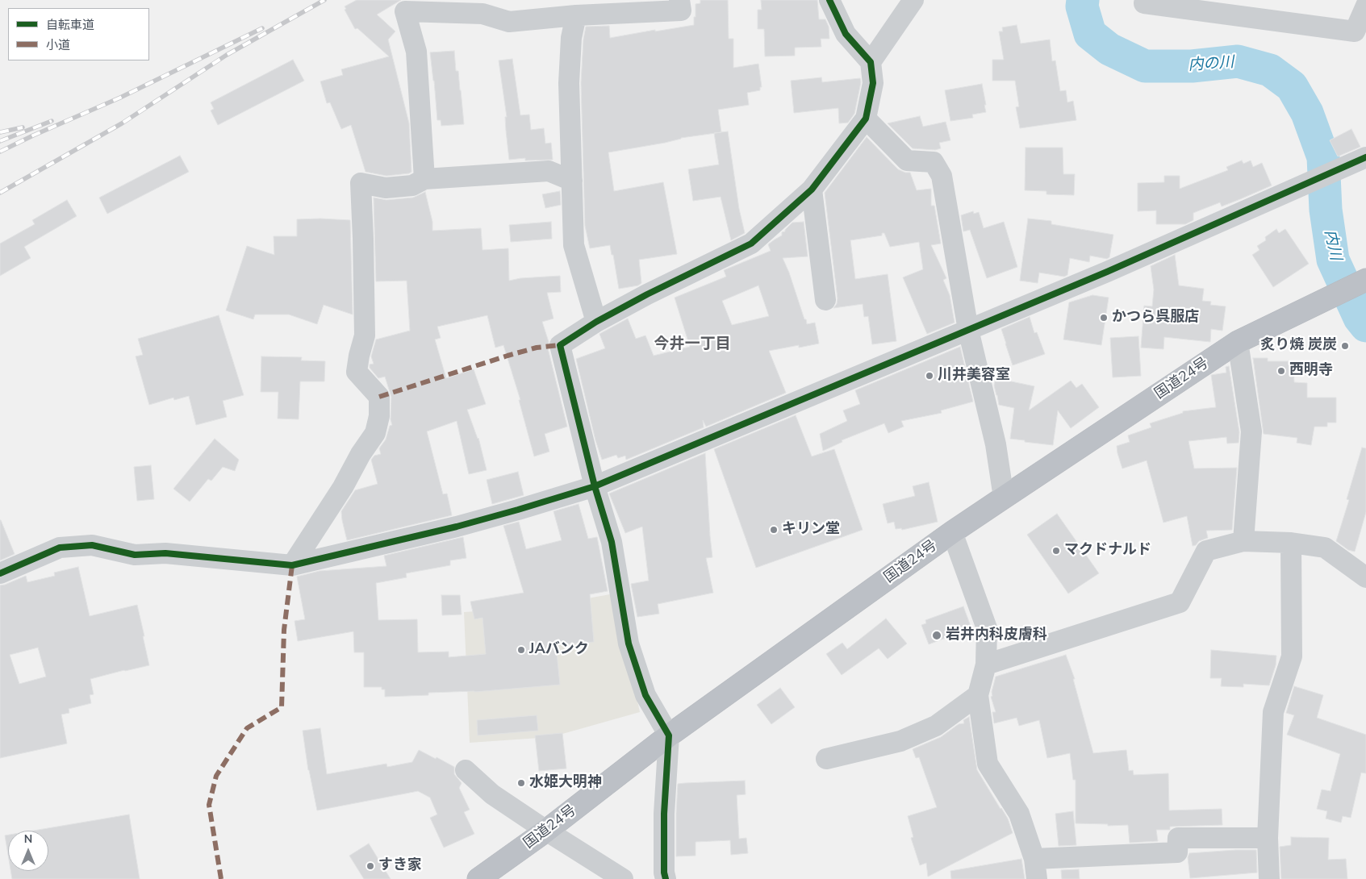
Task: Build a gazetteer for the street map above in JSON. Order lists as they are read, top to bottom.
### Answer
{
  "streets": {
    "highway": ["国道24号"]
  },
  "districts": ["今井一丁目"],
  "water": ["内の川", "内川"],
  "places": [
    "かつら呉服店",
    "炙り焼 炭炭",
    "西明寺",
    "川井美容室",
    "キリン堂",
    "マクドナルド",
    "岩井内科皮膚科",
    "JAバンク",
    "水姫大明神",
    "すき家"
  ],
  "legend": ["自転車道", "小道"],
  "north": "top"
}
